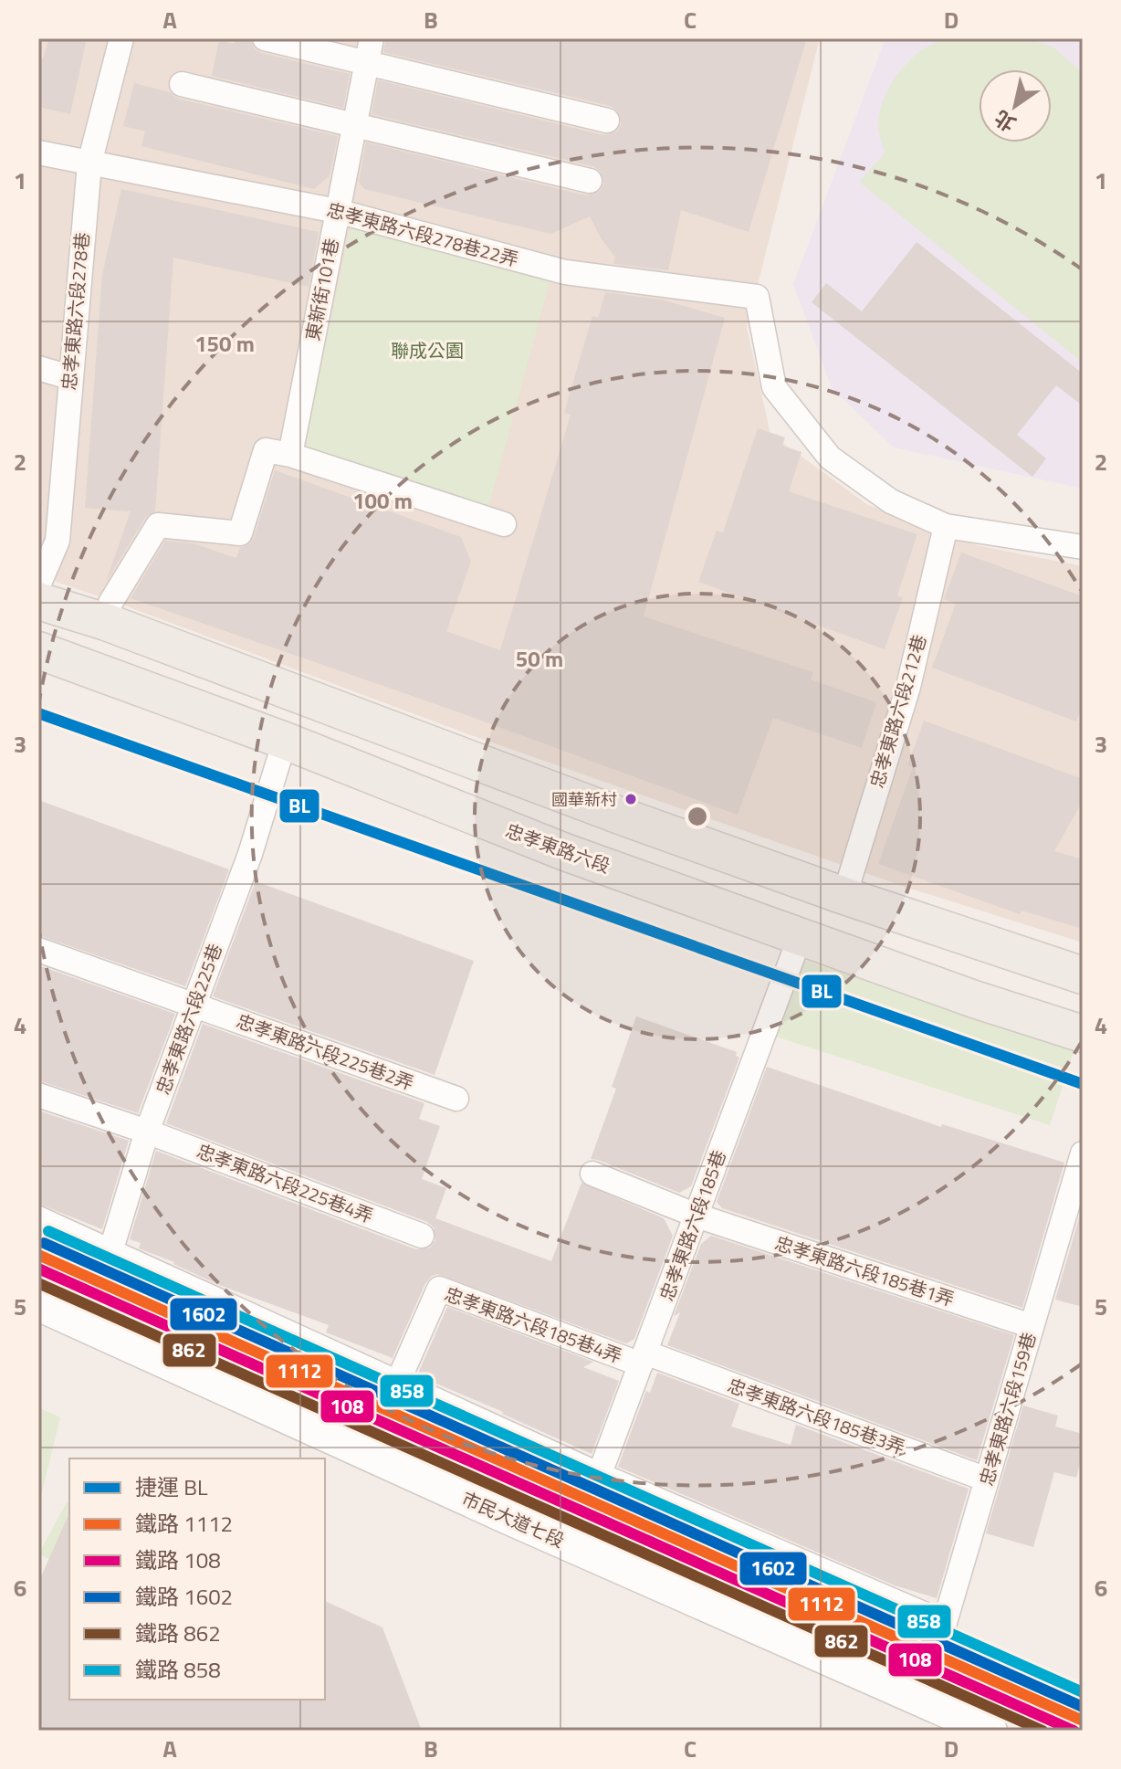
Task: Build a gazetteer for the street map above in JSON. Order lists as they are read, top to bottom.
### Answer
{
  "streets": {
    "main road": ["忠孝東路六段"],
    "street": [
      "忠孝東路六段278巷22弄",
      "東新街101巷",
      "忠孝東路六段278巷",
      "忠孝東路六段212巷",
      "忠孝東路六段225巷",
      "忠孝東路六段225巷2弄",
      "忠孝東路六段225巷4弄",
      "忠孝東路六段185巷",
      "忠孝東路六段185巷1弄",
      "忠孝東路六段185巷4弄",
      "忠孝東路六段159巷",
      "忠孝東路六段185巷3弄",
      "市民大道七段"
    ]
  },
  "crossings": [
    ["忠孝東路六段278巷22弄", "東新街101巷"],
    ["忠孝東路六段278巷22弄", "忠孝東路六段278巷"],
    ["忠孝東路六段278巷22弄", "忠孝東路六段212巷"],
    ["忠孝東路六段", "忠孝東路六段225巷"],
    ["忠孝東路六段", "忠孝東路六段185巷"],
    ["忠孝東路六段225巷", "忠孝東路六段225巷2弄"],
    ["忠孝東路六段225巷", "忠孝東路六段225巷4弄"],
    ["忠孝東路六段225巷", "市民大道七段"],
    ["忠孝東路六段185巷", "忠孝東路六段185巷1弄"],
    ["忠孝東路六段185巷", "忠孝東路六段185巷4弄"],
    ["忠孝東路六段185巷", "忠孝東路六段185巷3弄"],
    ["忠孝東路六段185巷", "市民大道七段"],
    ["忠孝東路六段185巷1弄", "忠孝東路六段159巷"],
    ["忠孝東路六段185巷4弄", "忠孝東路六段185巷3弄"],
    ["忠孝東路六段159巷", "忠孝東路六段185巷3弄"],
    ["忠孝東路六段159巷", "市民大道七段"]
  ],
  "parks": ["聯成公園"],
  "places": ["國華新村"],
  "lines": [
    "metro line BL",
    "rail line 858",
    "rail line 1602",
    "rail line 1112",
    "rail line 108",
    "rail line 862"
  ],
  "legend": [
    "捷運 BL",
    "鐵路 1112",
    "鐵路 108",
    "鐵路 1602",
    "鐵路 862",
    "鐵路 858"
  ],
  "north": "bottom left",
  "grid": {
    "columns": [
      "A",
      "B",
      "C",
      "D"
    ],
    "rows": [
      "1",
      "2",
      "3",
      "4",
      "5",
      "6"
    ]
  },
  "rings": ["150 m", "100 m", "50 m"]
}
